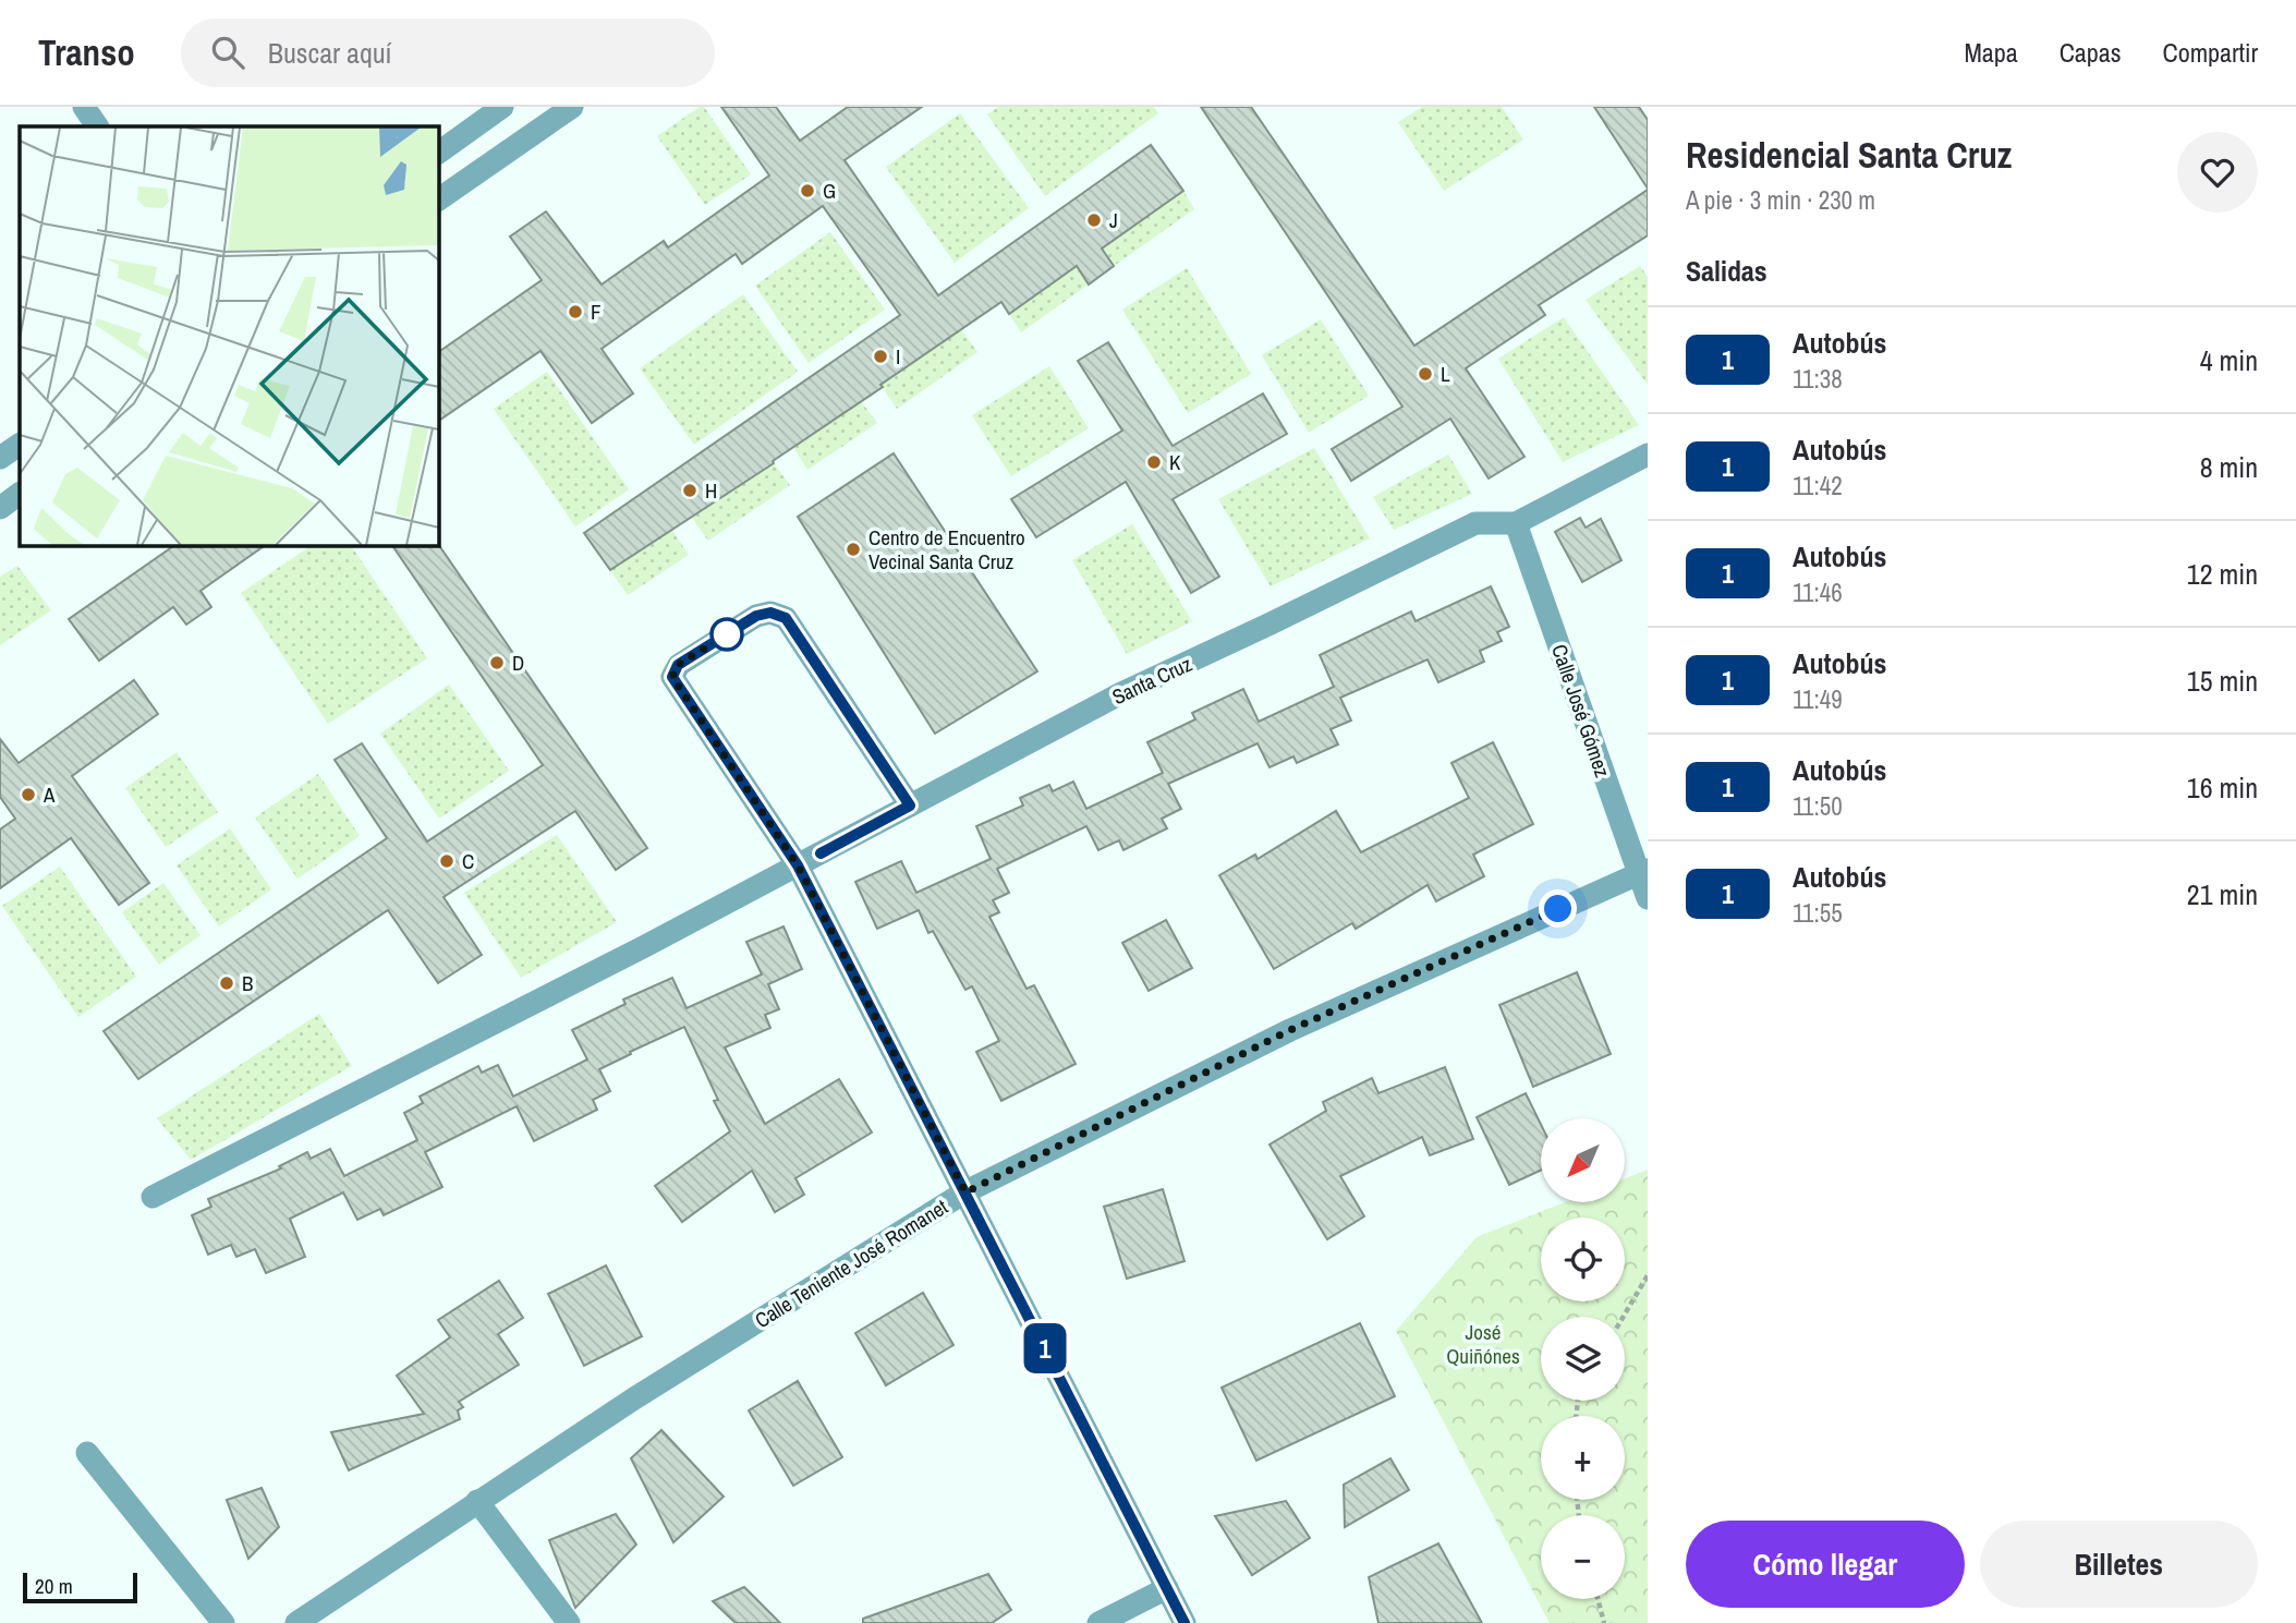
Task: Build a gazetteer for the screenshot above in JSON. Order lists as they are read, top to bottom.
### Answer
{
  "streets": {
    "street": ["Santa Cruz", "Calle José Gómez", "Calle Teniente José Romanet"]
  },
  "crossings": [
    ["Santa Cruz", "Calle José Gómez"],
    ["Calle José Gómez", "Calle Teniente José Romanet"]
  ],
  "parks": ["José Quiñónes"],
  "places": [
    "G",
    "J",
    "F",
    "I",
    "L",
    "K",
    "H",
    "Centro de Encuentro Vecinal Santa Cruz",
    "D",
    "A",
    "C",
    "B"
  ],
  "lines": ["bus line 1"],
  "scale_bar": "20 m",
  "north": "bottom left",
  "page": {
    "header": "Transo",
    "search": "Buscar aquí",
    "nav": ["Mapa", "Capas", "Compartir"],
    "on_map": "1",
    "heading": [
      ["Residencial Santa Cruz", "A pie · 3 min · 230 m"],
      "Salidas"
    ],
    "list": [
      {
        "mark": "1",
        "name": "Autobús",
        "note": "11:38",
        "value": "4 min"
      },
      {
        "mark": "1",
        "name": "Autobús",
        "note": "11:42",
        "value": "8 min"
      },
      {
        "mark": "1",
        "name": "Autobús",
        "note": "11:46",
        "value": "12 min"
      },
      {
        "mark": "1",
        "name": "Autobús",
        "note": "11:49",
        "value": "15 min"
      },
      {
        "mark": "1",
        "name": "Autobús",
        "note": "11:50",
        "value": "16 min"
      },
      {
        "mark": "1",
        "name": "Autobús",
        "note": "11:55",
        "value": "21 min"
      }
    ],
    "map_buttons": ["+", "−"],
    "buttons": ["Cómo llegar", "Billetes"],
    "scale": "20 m"
  }
}
